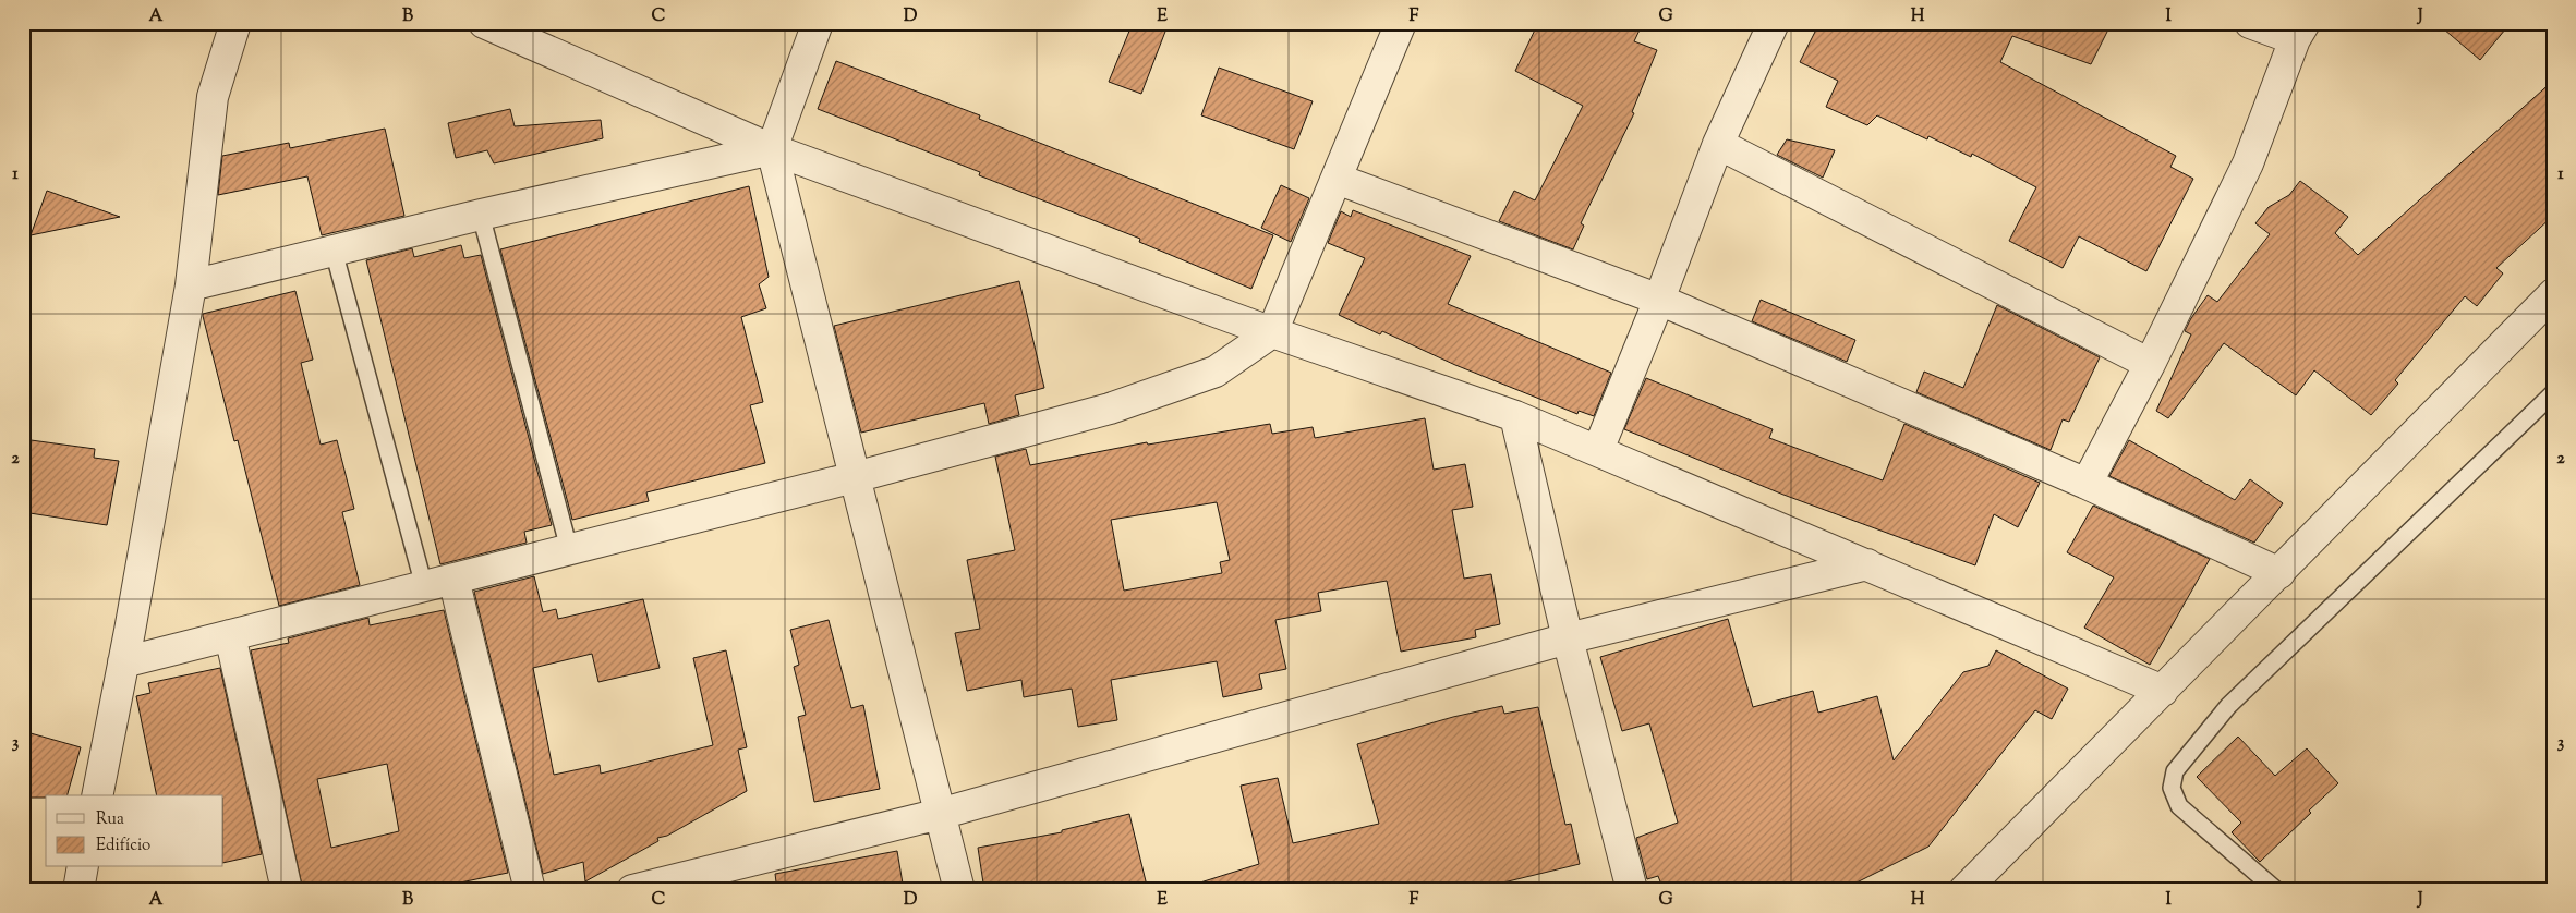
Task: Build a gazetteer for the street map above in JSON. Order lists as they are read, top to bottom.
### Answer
{
  "legend": ["Rua", "Edifício"],
  "grid": {
    "columns": [
      "A",
      "B",
      "C",
      "D",
      "E",
      "F",
      "G",
      "H",
      "I",
      "J"
    ],
    "rows": ["1", "2", "3"]
  }
}
